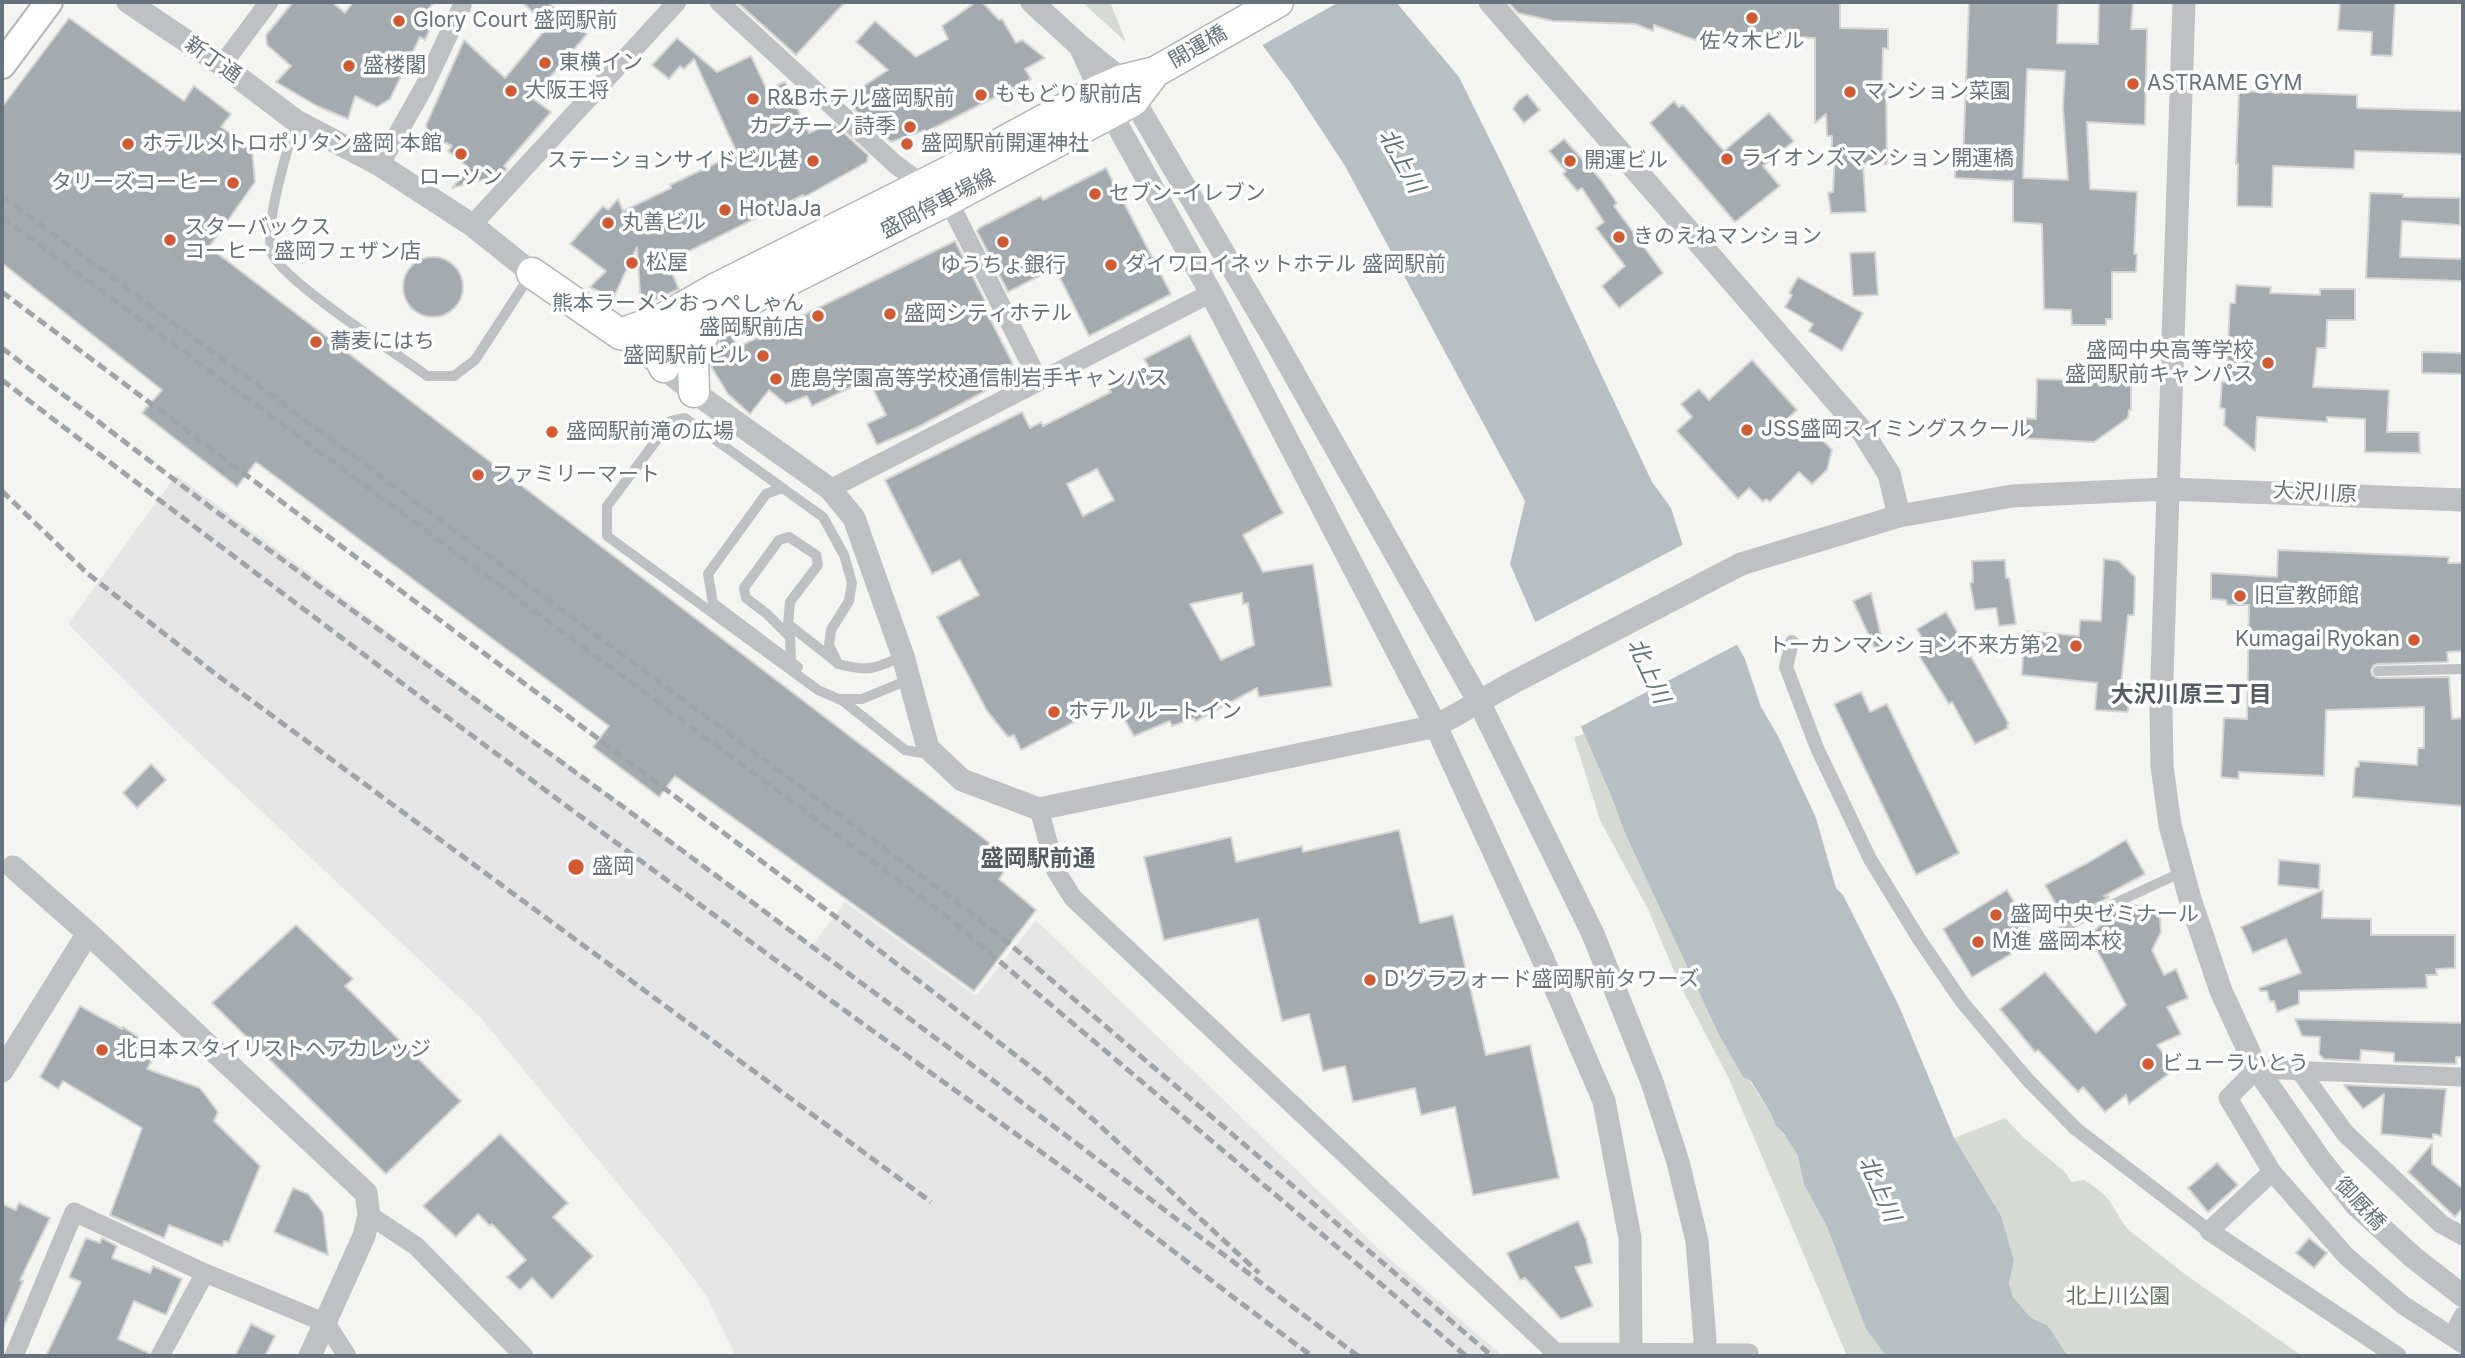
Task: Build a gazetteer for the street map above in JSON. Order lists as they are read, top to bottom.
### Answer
{
  "streets": {
    "main road": ["開運橋", "盛岡停車場線"],
    "street": ["新丁通", "大沢川原", "御厩橋"]
  },
  "crossings": [
    ["開運橋", "盛岡停車場線"],
    ["大沢川原", "御厩橋"]
  ],
  "districts": ["大沢川原三丁目", "盛岡駅前通"],
  "water": ["北上川"],
  "parks": ["北上川公園"],
  "places": [
    "佐々木ビル",
    "Glory Court 盛岡駅前",
    "東横イン",
    "盛楼閣",
    "ASTRAME GYM",
    "大阪王将",
    "マンション菜園",
    "ももどり駅前店",
    "R&Bホテル盛岡駅前",
    "カプチーノ詩季",
    "ホテルメトロポリタン盛岡 本館",
    "盛岡駅前開運神社",
    "ローソン",
    "ライオンズマンション開運橋",
    "ステーションサイドビル甚",
    "開運ビル",
    "タリーズコーヒー",
    "セブン-イレブン",
    "HotJaJa",
    "丸善ビル",
    "きのえねマンション",
    "スターバックス コーヒー 盛岡フェザン店",
    "ゆうちょ銀行",
    "松屋",
    "ダイワロイネットホテル 盛岡駅前",
    "盛岡シティホテル",
    "熊本ラーメンおっぺしゃん 盛岡駅前店",
    "蕎麦にはち",
    "盛岡駅前ビル",
    "盛岡中央高等学校 盛岡駅前キャンパス",
    "鹿島学園高等学校通信制岩手キャンパス",
    "JSS盛岡スイミングスクール",
    "盛岡駅前滝の広場",
    "ファミリーマート",
    "旧宣教師館",
    "Kumagai Ryokan",
    "トーカンマンション不来方第２",
    "ホテル ルートイン",
    "盛岡",
    "盛岡中央ゼミナール",
    "M進 盛岡本校",
    "D'グラフォード盛岡駅前タワーズ",
    "北日本スタイリストヘアカレッジ",
    "ビューラいとう"
  ]
}
